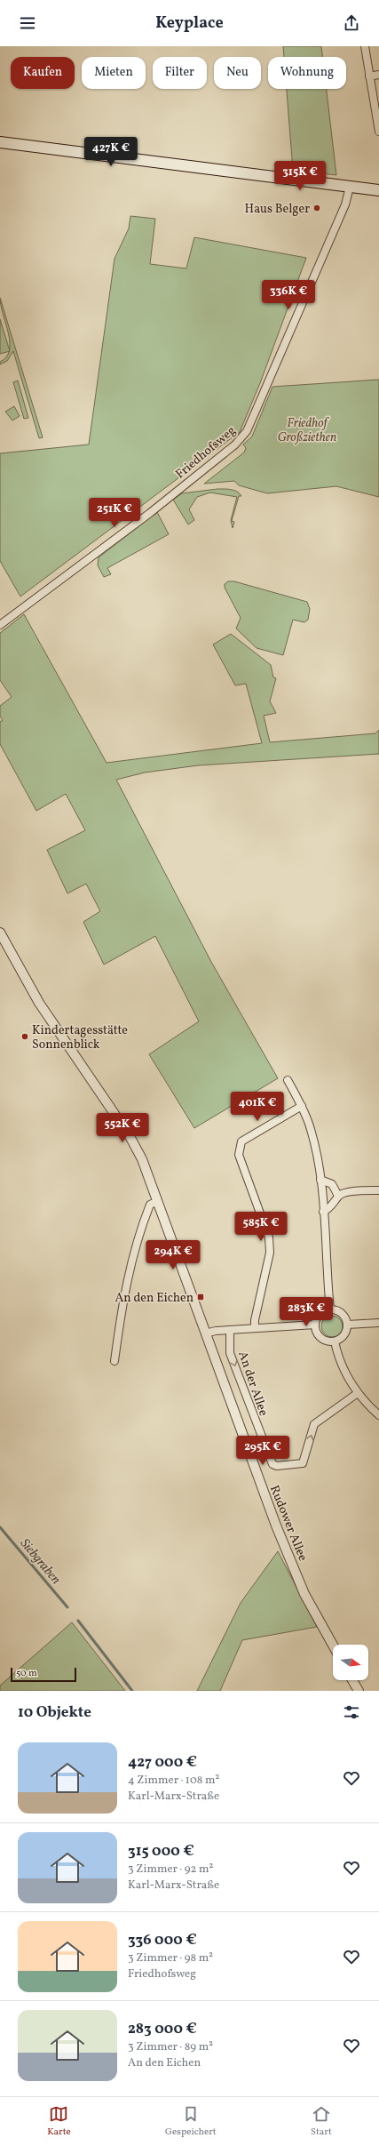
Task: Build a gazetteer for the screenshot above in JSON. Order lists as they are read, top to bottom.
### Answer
{
  "streets": {
    "street": ["Friedhofsweg", "An der Allee", "Rudower Allee"]
  },
  "water": ["Siebgraben"],
  "parks": ["Friedhof Großziethen"],
  "places": {
    "other": ["Haus Belger", "Kindertagesstätte Sonnenblick"],
    "transit": ["An den Eichen"]
  },
  "scale_bar": "50 m",
  "north": "right",
  "page": {
    "header": "Keyplace",
    "chip": [
      "Kaufen",
      "Mieten",
      "Filter",
      "Neu",
      "Wohnung"
    ],
    "price": [
      "427K €",
      "315K €",
      "336K €",
      "251K €",
      "401K €",
      "552K €",
      "585K €",
      "294K €",
      "283K €",
      "295K €"
    ],
    "scale": "50 m",
    "heading": "10 Objekte",
    "list": [
      {
        "name": "427 000 €",
        "note": "4 Zimmer · 108 m² · Karl-Marx-Straße"
      },
      {
        "name": "315 000 €",
        "note": "3 Zimmer · 92 m² · Karl-Marx-Straße"
      },
      {
        "name": "336 000 €",
        "note": "3 Zimmer · 98 m² · Friedhofsweg"
      },
      {
        "name": "283 000 €",
        "note": "3 Zimmer · 89 m² · An den Eichen"
      }
    ],
    "tabs": ["Karte", "Gespeichert", "Start"]
  }
}
